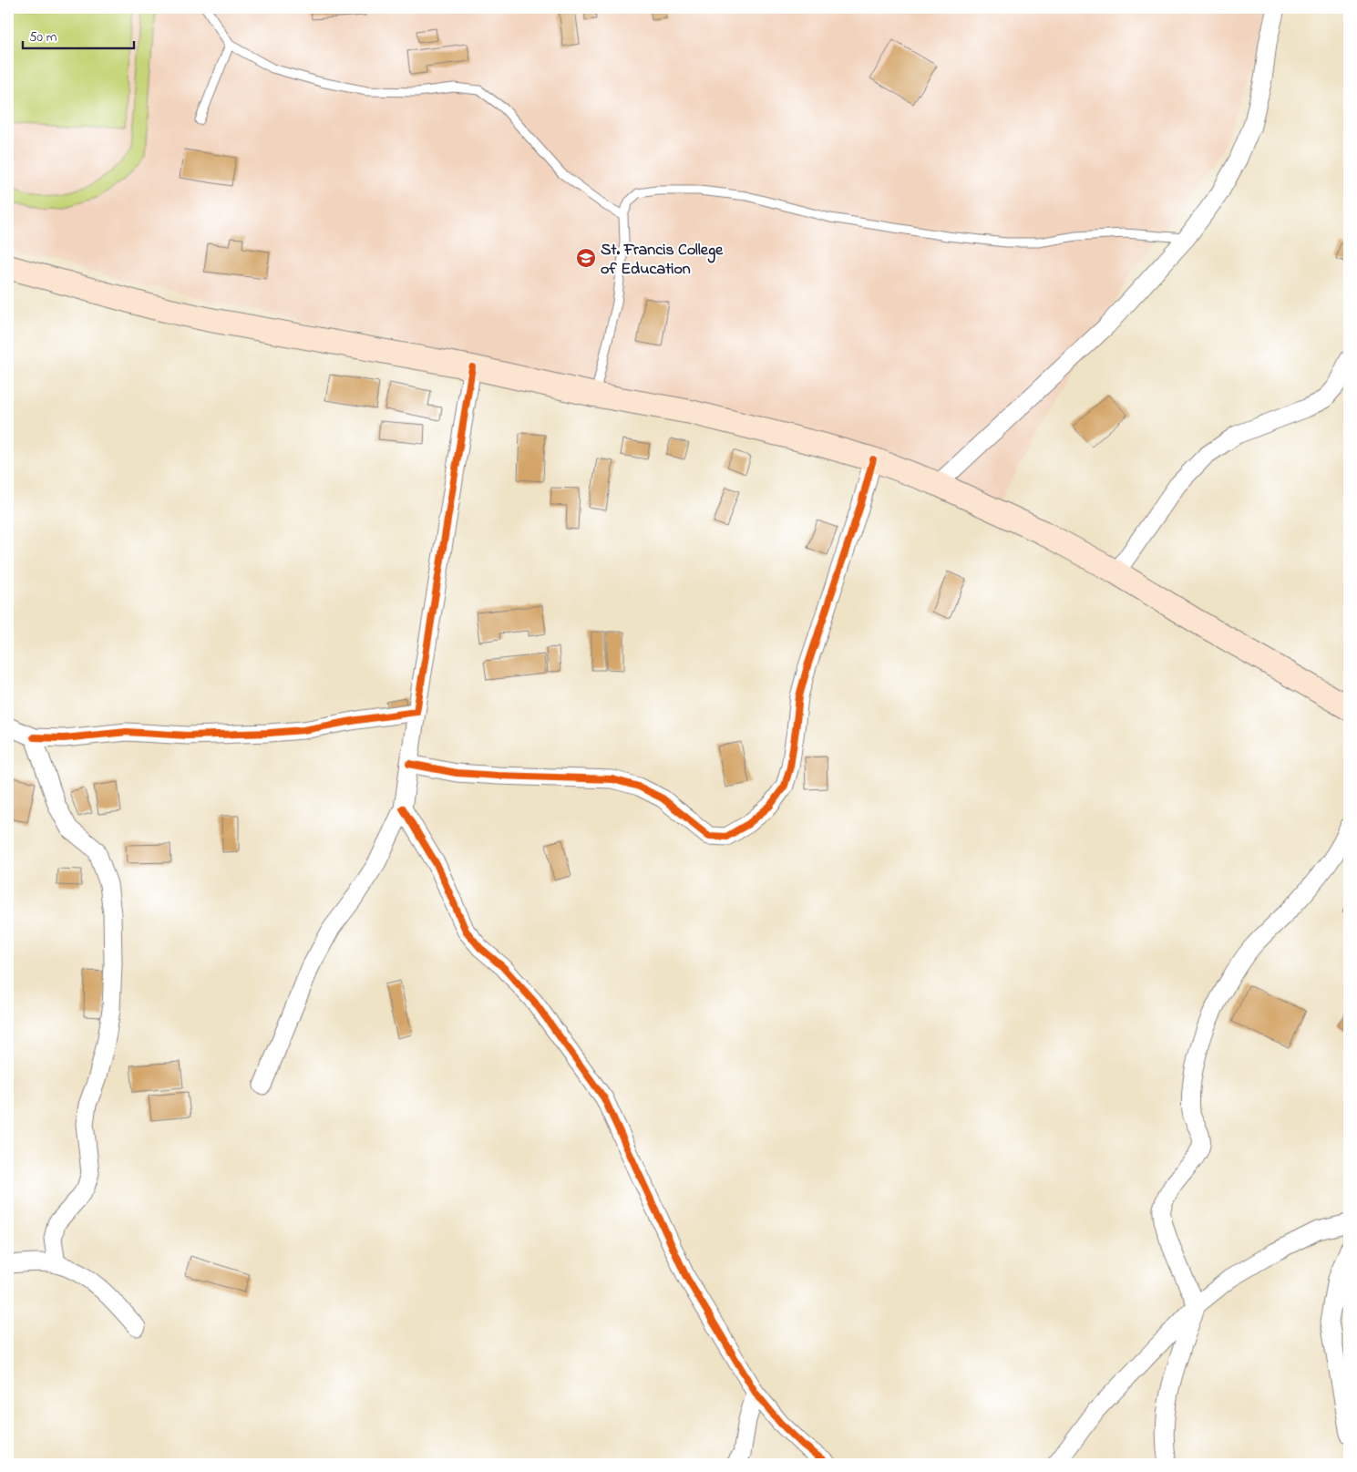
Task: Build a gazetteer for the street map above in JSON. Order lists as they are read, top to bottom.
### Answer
{
  "places": {
    "school or university": ["St. Francis College of Education"]
  },
  "scale_bar": "50 m"
}
